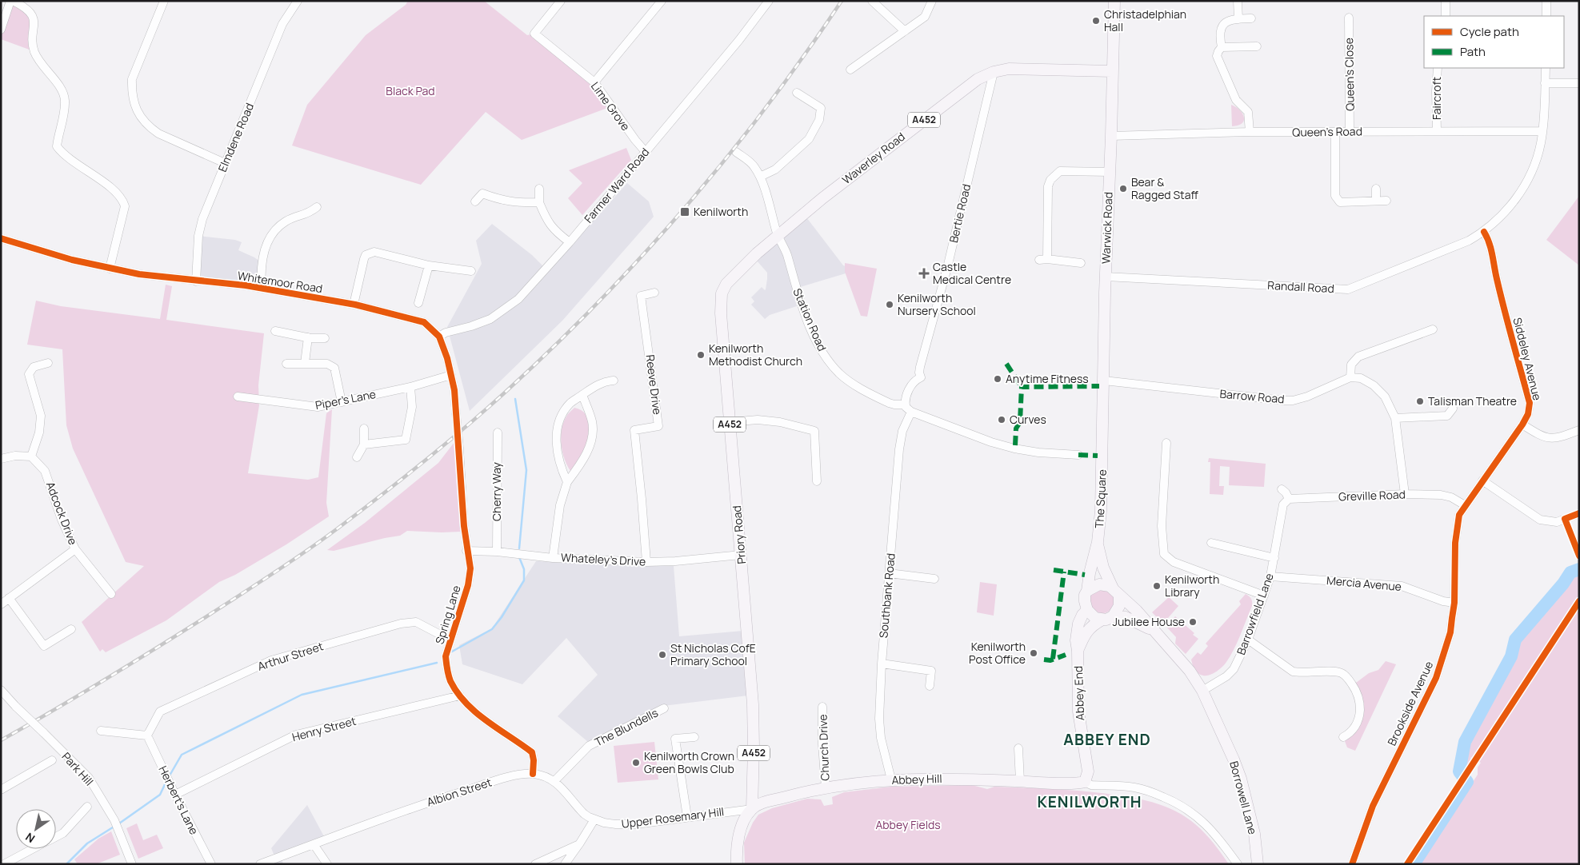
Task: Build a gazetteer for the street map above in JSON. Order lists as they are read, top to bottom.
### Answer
{
  "streets": {
    "main road": [
      "A452",
      "Waverley Road",
      "Warwick Road",
      "The Square",
      "Priory Road",
      "Abbey End",
      "Abbey Hill",
      "Borrowell Lane"
    ],
    "street": [
      "Queen's Close",
      "Faircroft",
      "Lime Grove",
      "Queen's Road",
      "Elmdene Road",
      "Farmer Ward Road",
      "Bertie Road",
      "Whitemoor Road",
      "Randall Road",
      "Station Road",
      "Siddeley Avenue",
      "Reeve Drive",
      "Barrow Road",
      "Piper's Lane",
      "Cherry Way",
      "Greville Road",
      "Adcock Drive",
      "Whateley's Drive",
      "Mercia Avenue",
      "Southbank Road",
      "Barrowfield Lane",
      "Spring Lane",
      "Arthur Street",
      "Brookside Avenue",
      "The Blundells",
      "Henry Street",
      "Church Drive",
      "Park Hill",
      "Albion Street",
      "Herbert's Lane",
      "Upper Rosemary Hill"
    ]
  },
  "crossings": [
    ["Queen's Close", "Queen's Road"],
    ["Faircroft", "Queen's Road"],
    ["Lime Grove", "Farmer Ward Road"],
    ["Queen's Road", "Warwick Road"],
    ["Queen's Road", "Randall Road"],
    ["Elmdene Road", "Whitemoor Road"],
    ["Waverley Road", "Bertie Road"],
    ["Waverley Road", "Warwick Road"],
    ["Waverley Road", "Station Road"],
    ["Waverley Road", "Priory Road"],
    ["Farmer Ward Road", "Whitemoor Road"],
    ["Bertie Road", "Station Road"],
    ["Warwick Road", "Randall Road"],
    ["Warwick Road", "Barrow Road"],
    ["Warwick Road", "The Square"],
    ["Whitemoor Road", "Piper's Lane"],
    ["Whitemoor Road", "Spring Lane"],
    ["Randall Road", "Siddeley Avenue"],
    ["Station Road", "Priory Road"],
    ["Siddeley Avenue", "Brookside Avenue"],
    ["Reeve Drive", "Whateley's Drive"],
    ["Cherry Way", "Whateley's Drive"],
    ["Greville Road", "Barrowfield Lane"],
    ["Greville Road", "Brookside Avenue"],
    ["The Square", "Abbey End"],
    ["The Square", "Borrowell Lane"],
    ["Priory Road", "Whateley's Drive"],
    ["Priory Road", "Abbey Hill"],
    ["Priory Road", "Upper Rosemary Hill"],
    ["Whateley's Drive", "Spring Lane"],
    ["Mercia Avenue", "Barrowfield Lane"],
    ["Mercia Avenue", "Brookside Avenue"],
    ["Southbank Road", "Abbey Hill"],
    ["Barrowfield Lane", "Borrowell Lane"],
    ["Spring Lane", "Arthur Street"],
    ["Spring Lane", "Henry Street"],
    ["Spring Lane", "Albion Street"],
    ["Arthur Street", "Herbert's Lane"],
    ["Abbey End", "Abbey Hill"],
    ["Abbey End", "Borrowell Lane"],
    ["The Blundells", "Albion Street"],
    ["Henry Street", "Herbert's Lane"],
    ["Church Drive", "Abbey Hill"],
    ["Abbey Hill", "Upper Rosemary Hill"],
    ["Albion Street", "Upper Rosemary Hill"]
  ],
  "districts": ["ABBEY END", "KENILWORTH"],
  "parks": ["Black Pad", "Abbey Fields"],
  "places": {
    "other": [
      "Christadelphian Hall",
      "Bear & Ragged Staff",
      "Kenilworth Nursery School",
      "Kenilworth Methodist Church",
      "Anytime Fitness",
      "Talisman Theatre",
      "Curves",
      "Kenilworth Library",
      "Jubilee House",
      "Kenilworth Post Office",
      "St Nicholas CofE Primary School",
      "Kenilworth Crown Green Bowls Club"
    ],
    "transit": ["Kenilworth"],
    "health": ["Castle Medical Centre"]
  },
  "legend": ["Cycle path", "Path"],
  "north": "bottom left"
}
